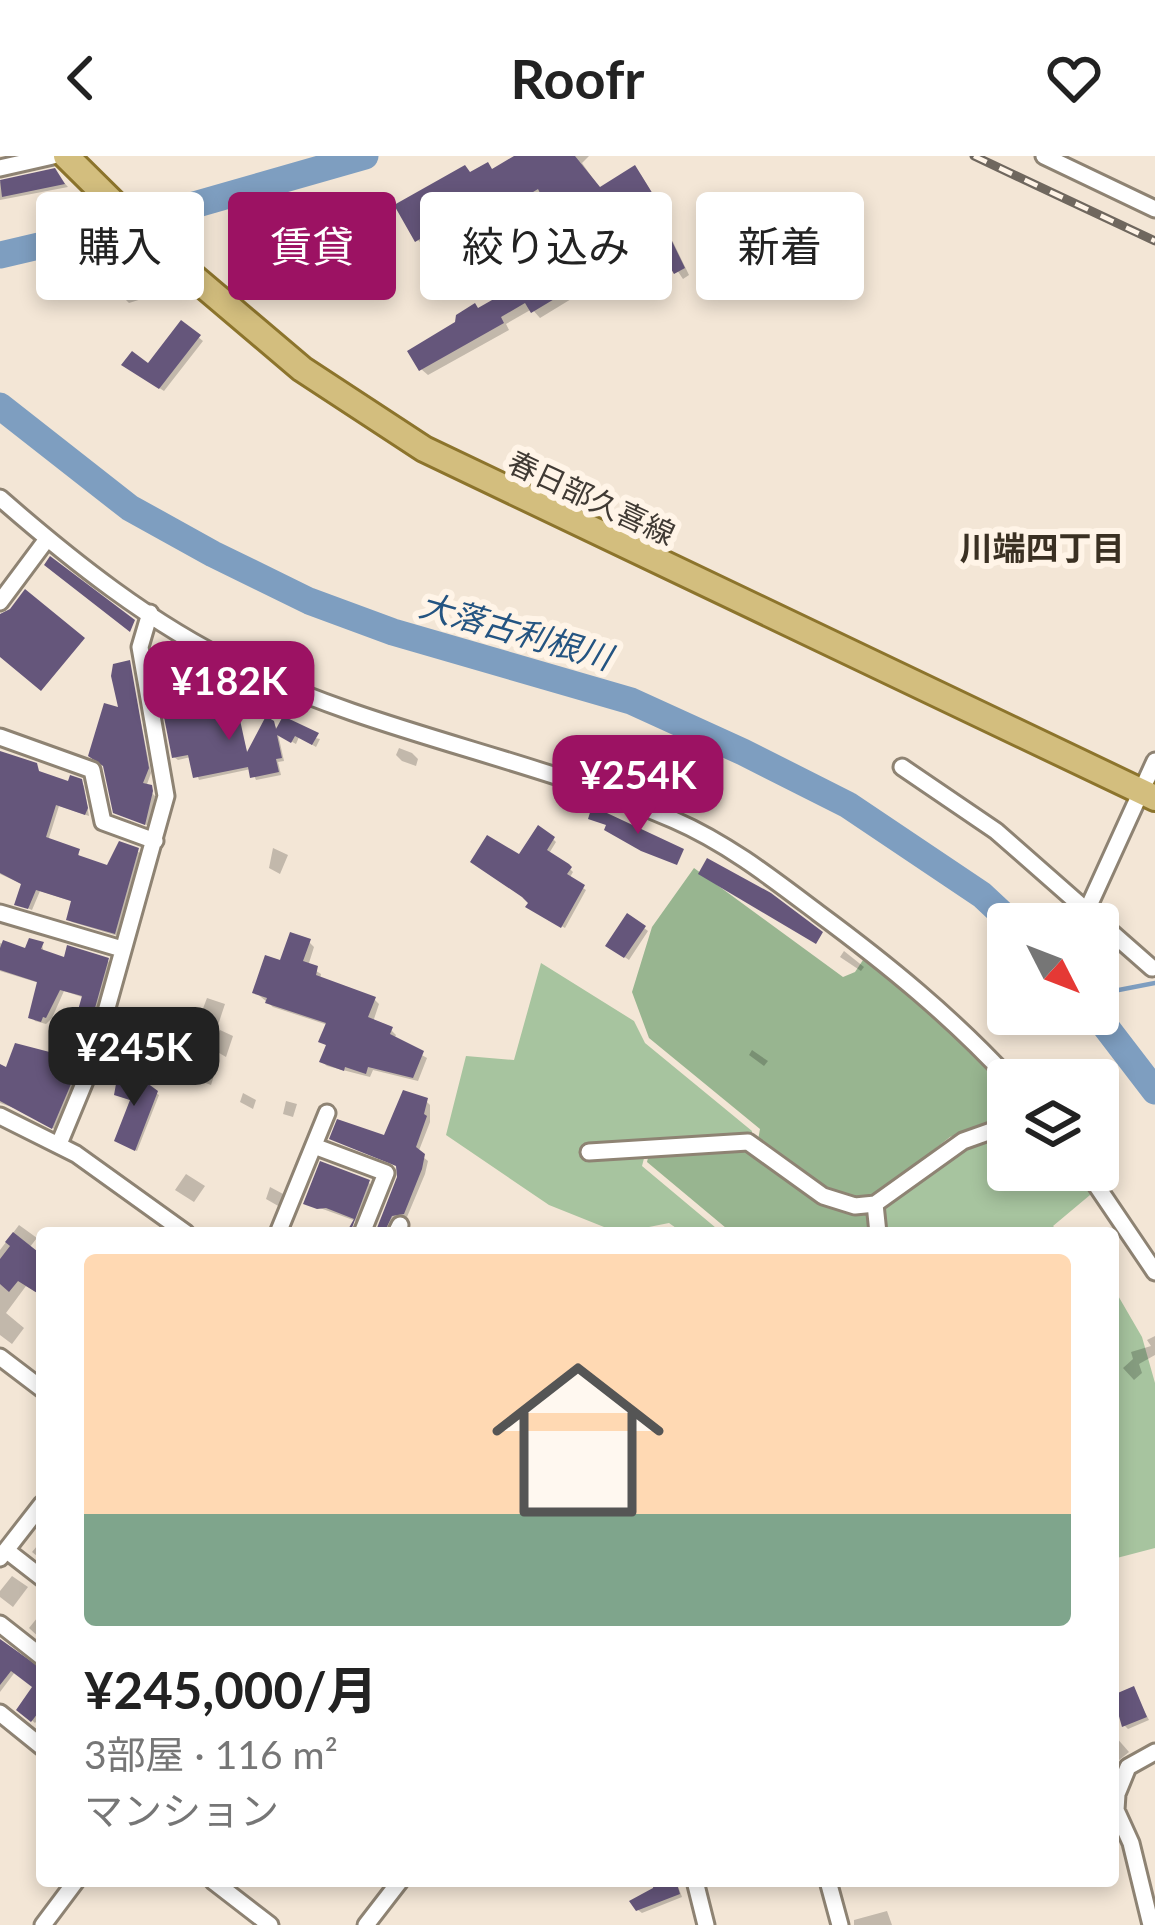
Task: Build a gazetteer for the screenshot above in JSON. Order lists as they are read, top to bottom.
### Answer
{
  "streets": {
    "main road": ["春日部久喜線"]
  },
  "districts": ["川端四丁目"],
  "water": ["大落古利根川"],
  "north": "bottom right",
  "page": {
    "header": "Roofr",
    "chip": [
      "購入",
      "賃貸",
      "絞り込み",
      "新着"
    ],
    "price": ["¥182K", "¥254K", "¥245K"],
    "list": [
      {
        "name": "¥245,000/月",
        "note": "3部屋 · 116 m² · マンション"
      }
    ]
  }
}
